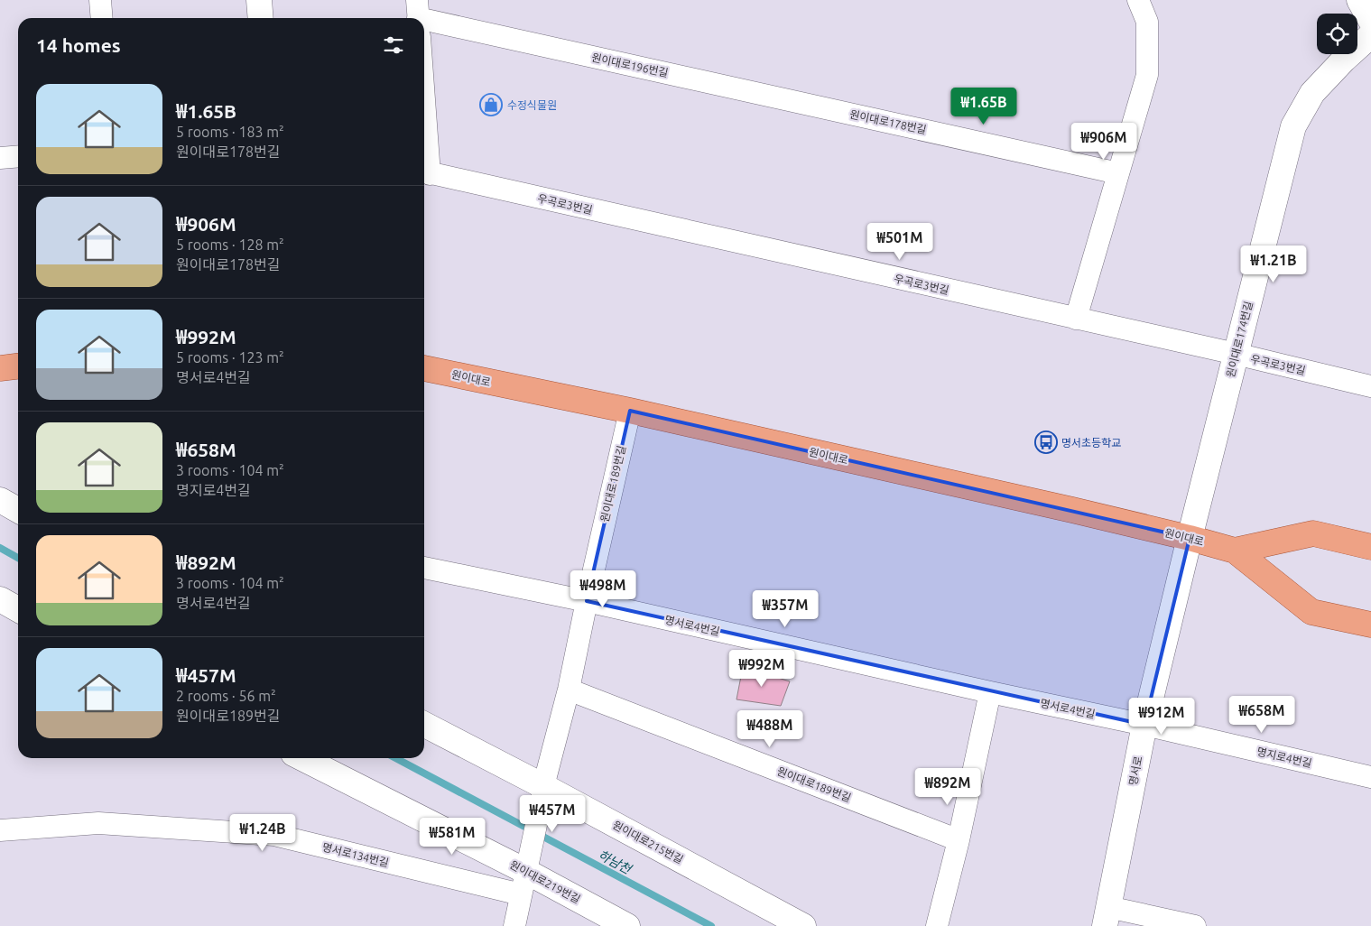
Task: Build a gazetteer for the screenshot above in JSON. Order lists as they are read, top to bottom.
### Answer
{
  "streets": {
    "main road": ["원이대로"],
    "street": [
      "원이대로196번길",
      "원이대로178번길",
      "우곡로3번길",
      "원이대로174번길",
      "원이대로189번길",
      "명서로4번길",
      "명지로4번길",
      "명서로",
      "원이대로215번길",
      "명서로134번길",
      "원이대로219번길"
    ]
  },
  "crossings": [
    ["원이대로196번길", "원이대로178번길"],
    ["원이대로196번길", "우곡로3번길"],
    ["우곡로3번길", "원이대로174번길"],
    ["원이대로174번길", "원이대로"],
    ["원이대로174번길", "명서로"],
    ["원이대로", "원이대로189번길"],
    ["원이대로", "명서로"],
    ["원이대로189번길", "명서로4번길"],
    ["원이대로189번길", "원이대로215번길"],
    ["원이대로189번길", "명서로134번길"],
    ["원이대로189번길", "원이대로219번길"],
    ["명서로4번길", "명지로4번길"],
    ["명서로4번길", "명서로"],
    ["명지로4번길", "명서로"],
    ["명서로134번길", "원이대로219번길"]
  ],
  "water": ["하남천"],
  "places": {
    "shop": ["수정식물원"],
    "bus stop": ["명서초등학교"]
  },
  "page": {
    "heading": "14 homes",
    "list": [
      {
        "name": "₩1.65B",
        "note": "5 rooms · 183 m² · 원이대로178번길"
      },
      {
        "name": "₩906M",
        "note": "5 rooms · 128 m² · 원이대로178번길"
      },
      {
        "name": "₩992M",
        "note": "5 rooms · 123 m² · 명서로4번길"
      },
      {
        "name": "₩658M",
        "note": "3 rooms · 104 m² · 명지로4번길"
      },
      {
        "name": "₩892M",
        "note": "3 rooms · 104 m² · 명서로4번길"
      },
      {
        "name": "₩457M",
        "note": "2 rooms · 56 m² · 원이대로189번길"
      }
    ],
    "price": [
      "₩1.65B",
      "₩906M",
      "₩501M",
      "₩1.21B",
      "₩498M",
      "₩357M",
      "₩992M",
      "₩658M",
      "₩912M",
      "₩488M",
      "₩892M",
      "₩457M",
      "₩1.24B",
      "₩581M"
    ]
  }
}
